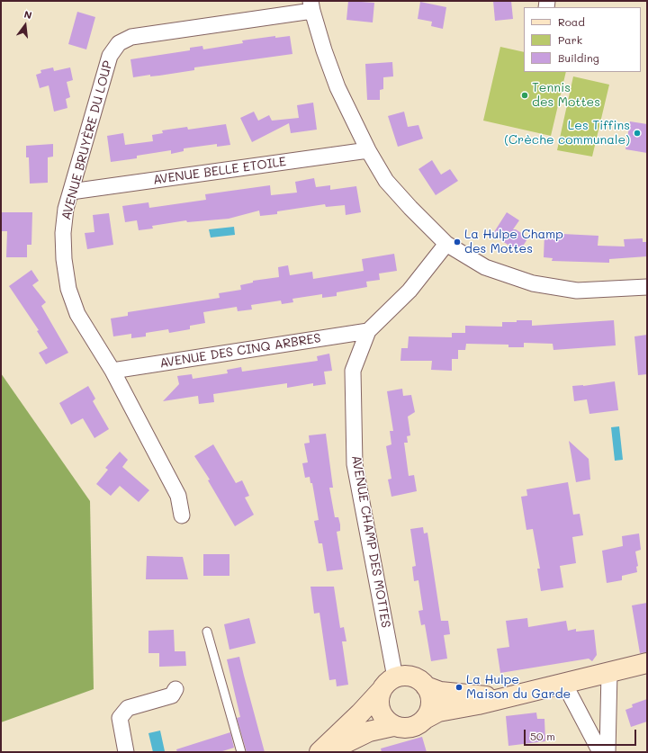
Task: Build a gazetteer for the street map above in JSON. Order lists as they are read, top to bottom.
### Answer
{
  "streets": {
    "street": [
      "AVENUE BRUYÈRE DU LOUP",
      "AVENUE BELLE ETOILE",
      "AVENUE DES CINQ ARBRES",
      "AVENUE CHAMP DES MOTTES"
    ]
  },
  "crossings": [
    ["AVENUE BRUYÈRE DU LOUP", "AVENUE BELLE ETOILE"],
    ["AVENUE BRUYÈRE DU LOUP", "AVENUE DES CINQ ARBRES"],
    ["AVENUE DES CINQ ARBRES", "AVENUE CHAMP DES MOTTES"]
  ],
  "places": [
    "Tennis des Mottes",
    "Les Tiffins (Crèche communale)",
    "La Hulpe Champ des Mottes",
    "La Hulpe Maison du Garde"
  ],
  "legend": ["Road", "Park", "Building"],
  "scale_bar": "50 m",
  "north": "top"
}
